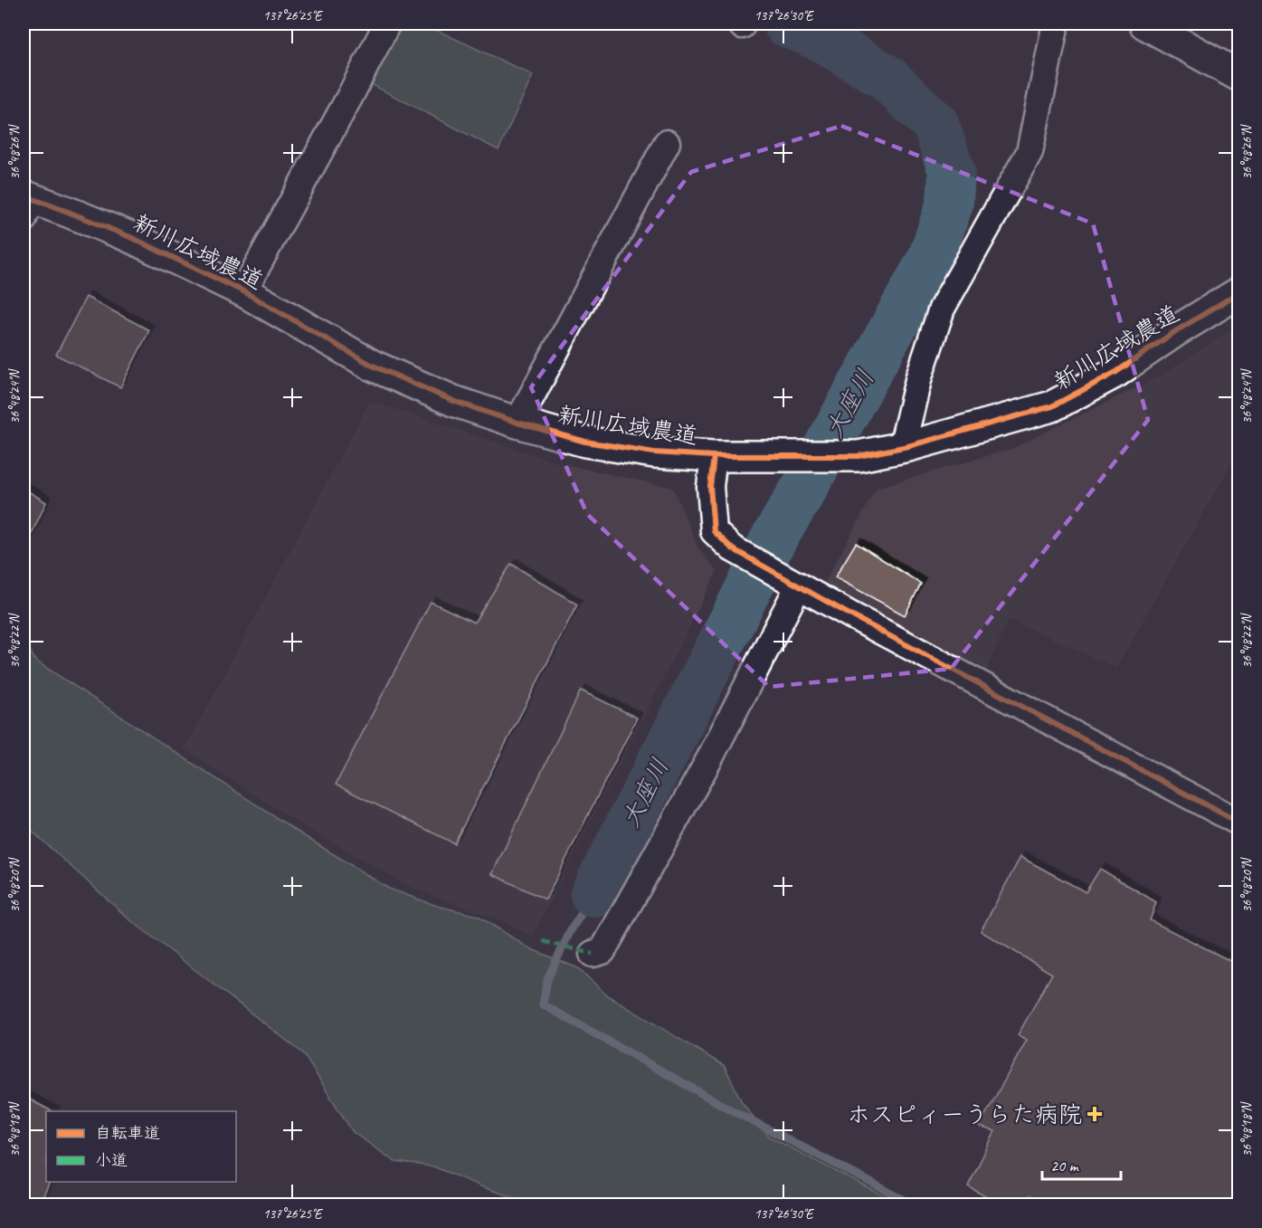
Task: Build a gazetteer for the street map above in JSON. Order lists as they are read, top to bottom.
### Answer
{
  "streets": {
    "street": ["新川広域農道"]
  },
  "water": ["大座川"],
  "places": {
    "health": ["ホスピィーうらた病院"]
  },
  "legend": ["自転車道", "小道"],
  "scale_bar": "20 m",
  "coordinates": [
    "137°26'25\"E",
    "137°26'30\"E",
    "36°48'26\"N",
    "36°48'24\"N",
    "36°48'22\"N",
    "36°48'20\"N",
    "36°48'18\"N"
  ]
}
